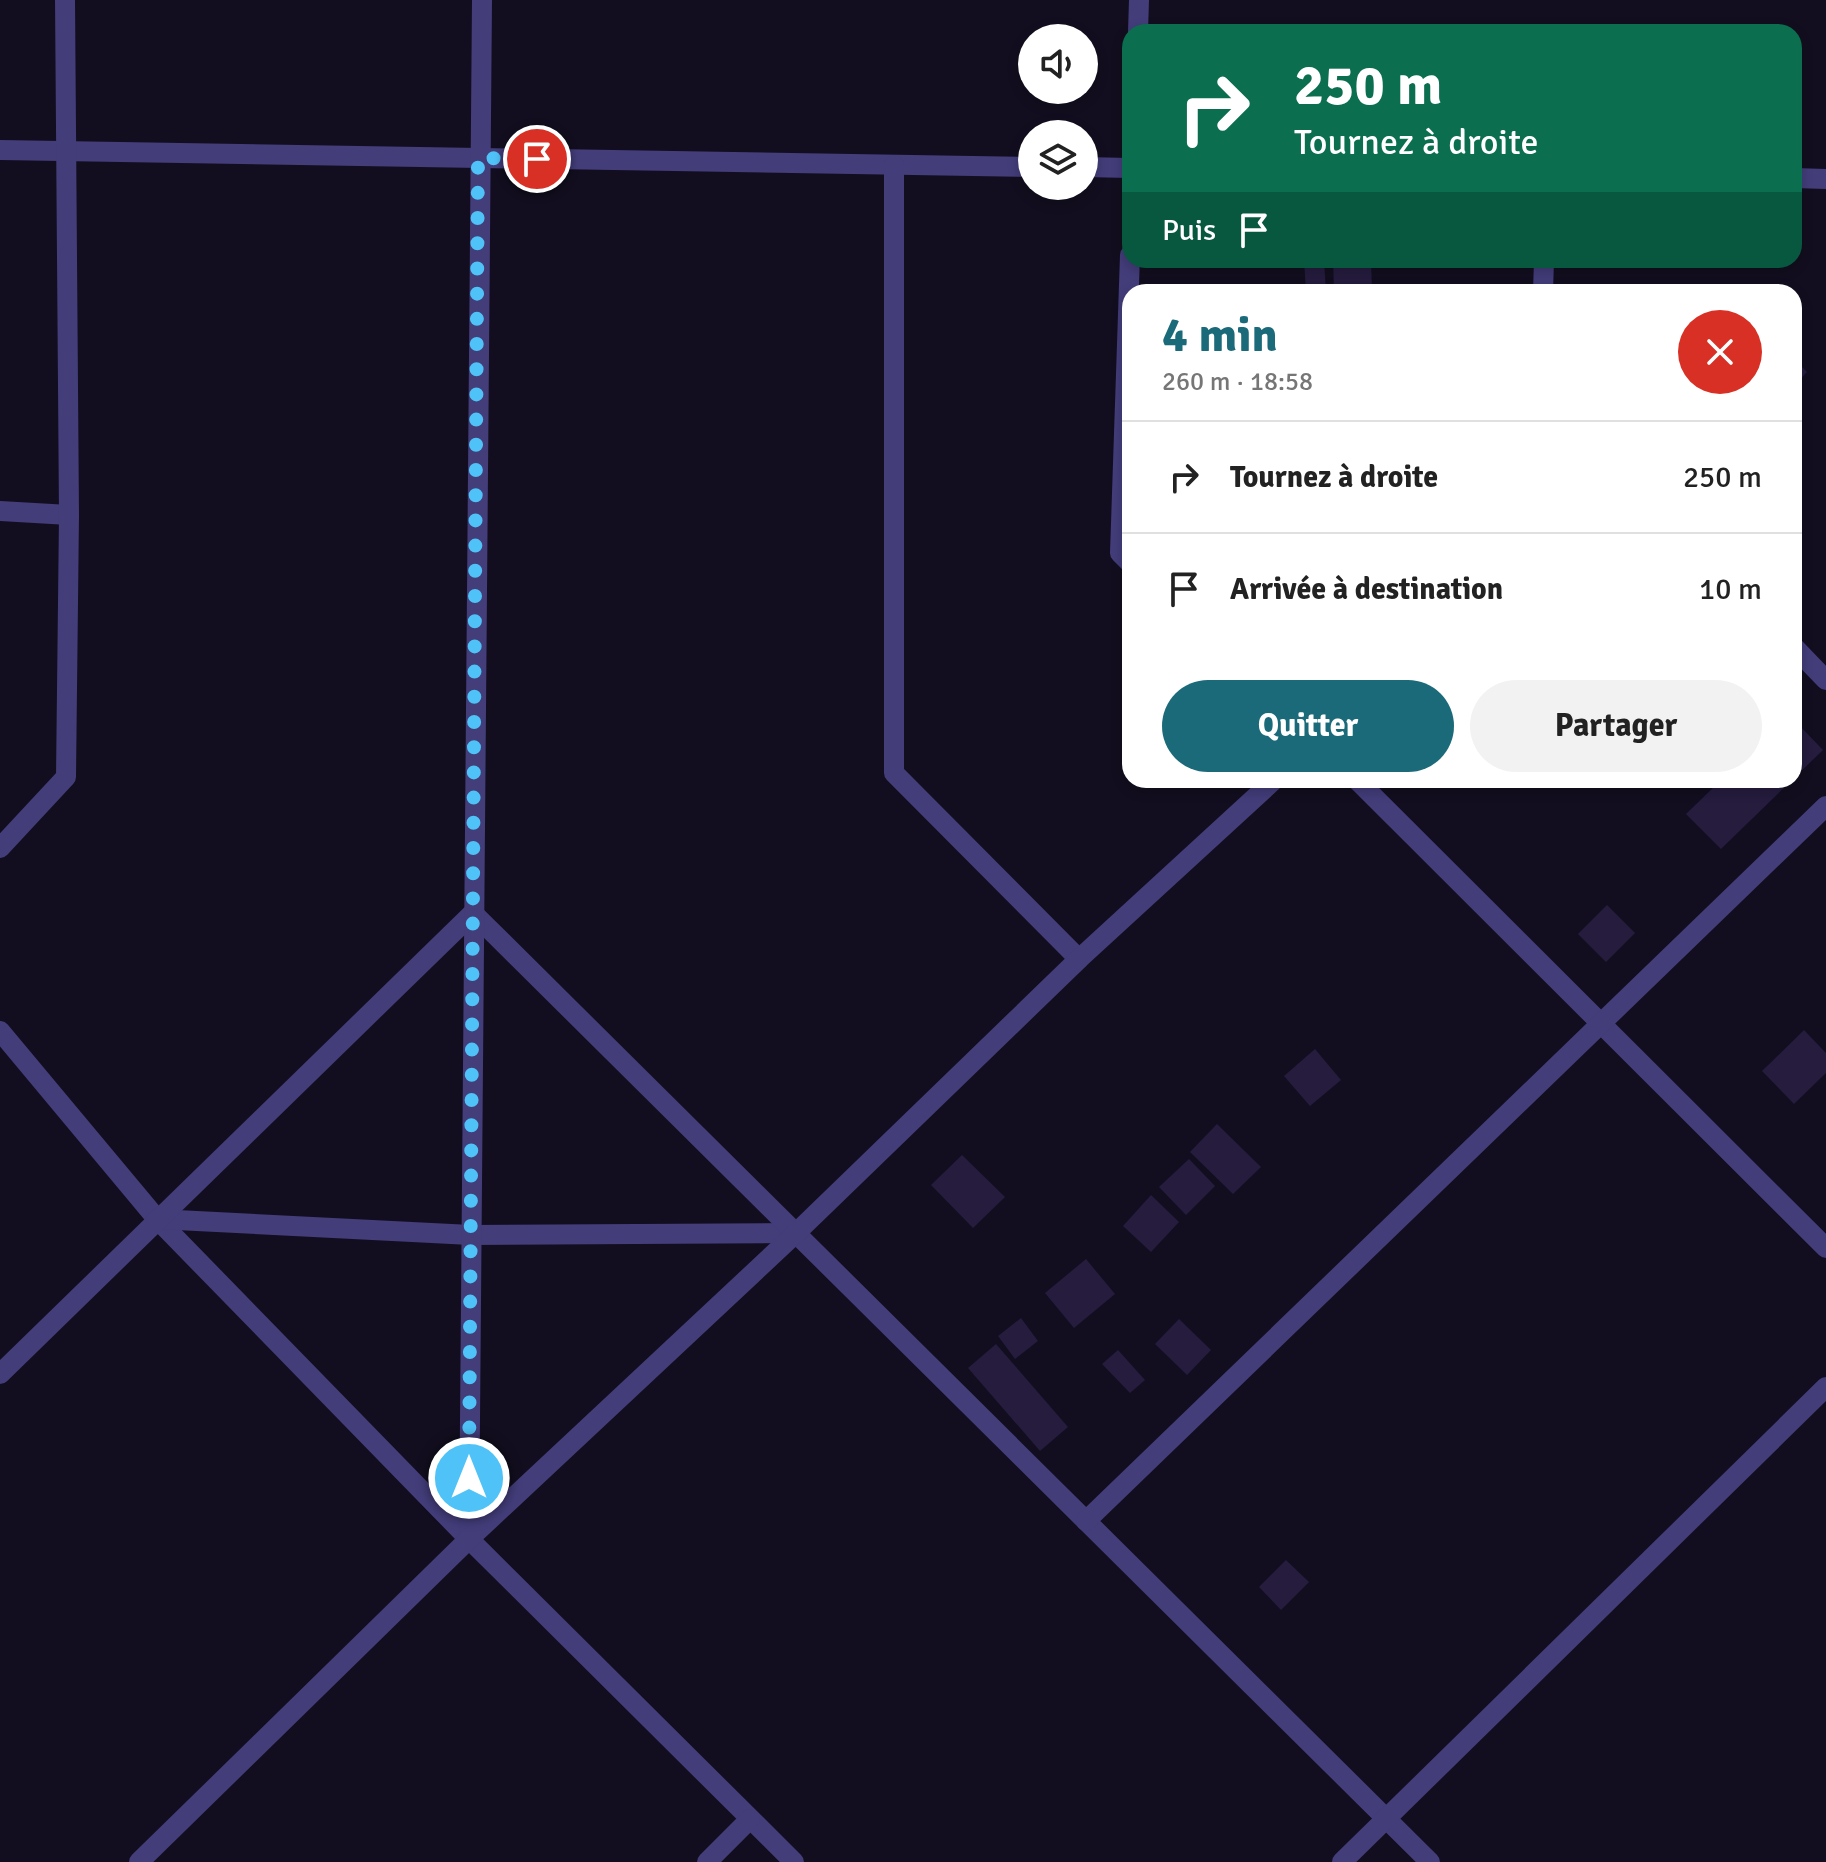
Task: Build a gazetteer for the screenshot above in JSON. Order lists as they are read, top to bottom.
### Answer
{
  "page": {
    "turn": ["250 m", "Tournez à droite"],
    "then": "Puis",
    "heading": ["4 min", "260 m · 18:58"],
    "list": [
      {
        "name": "Tournez à droite",
        "value": "250 m"
      },
      {
        "name": "Arrivée à destination",
        "value": "10 m"
      }
    ],
    "buttons": ["Quitter", "Partager"]
  }
}
